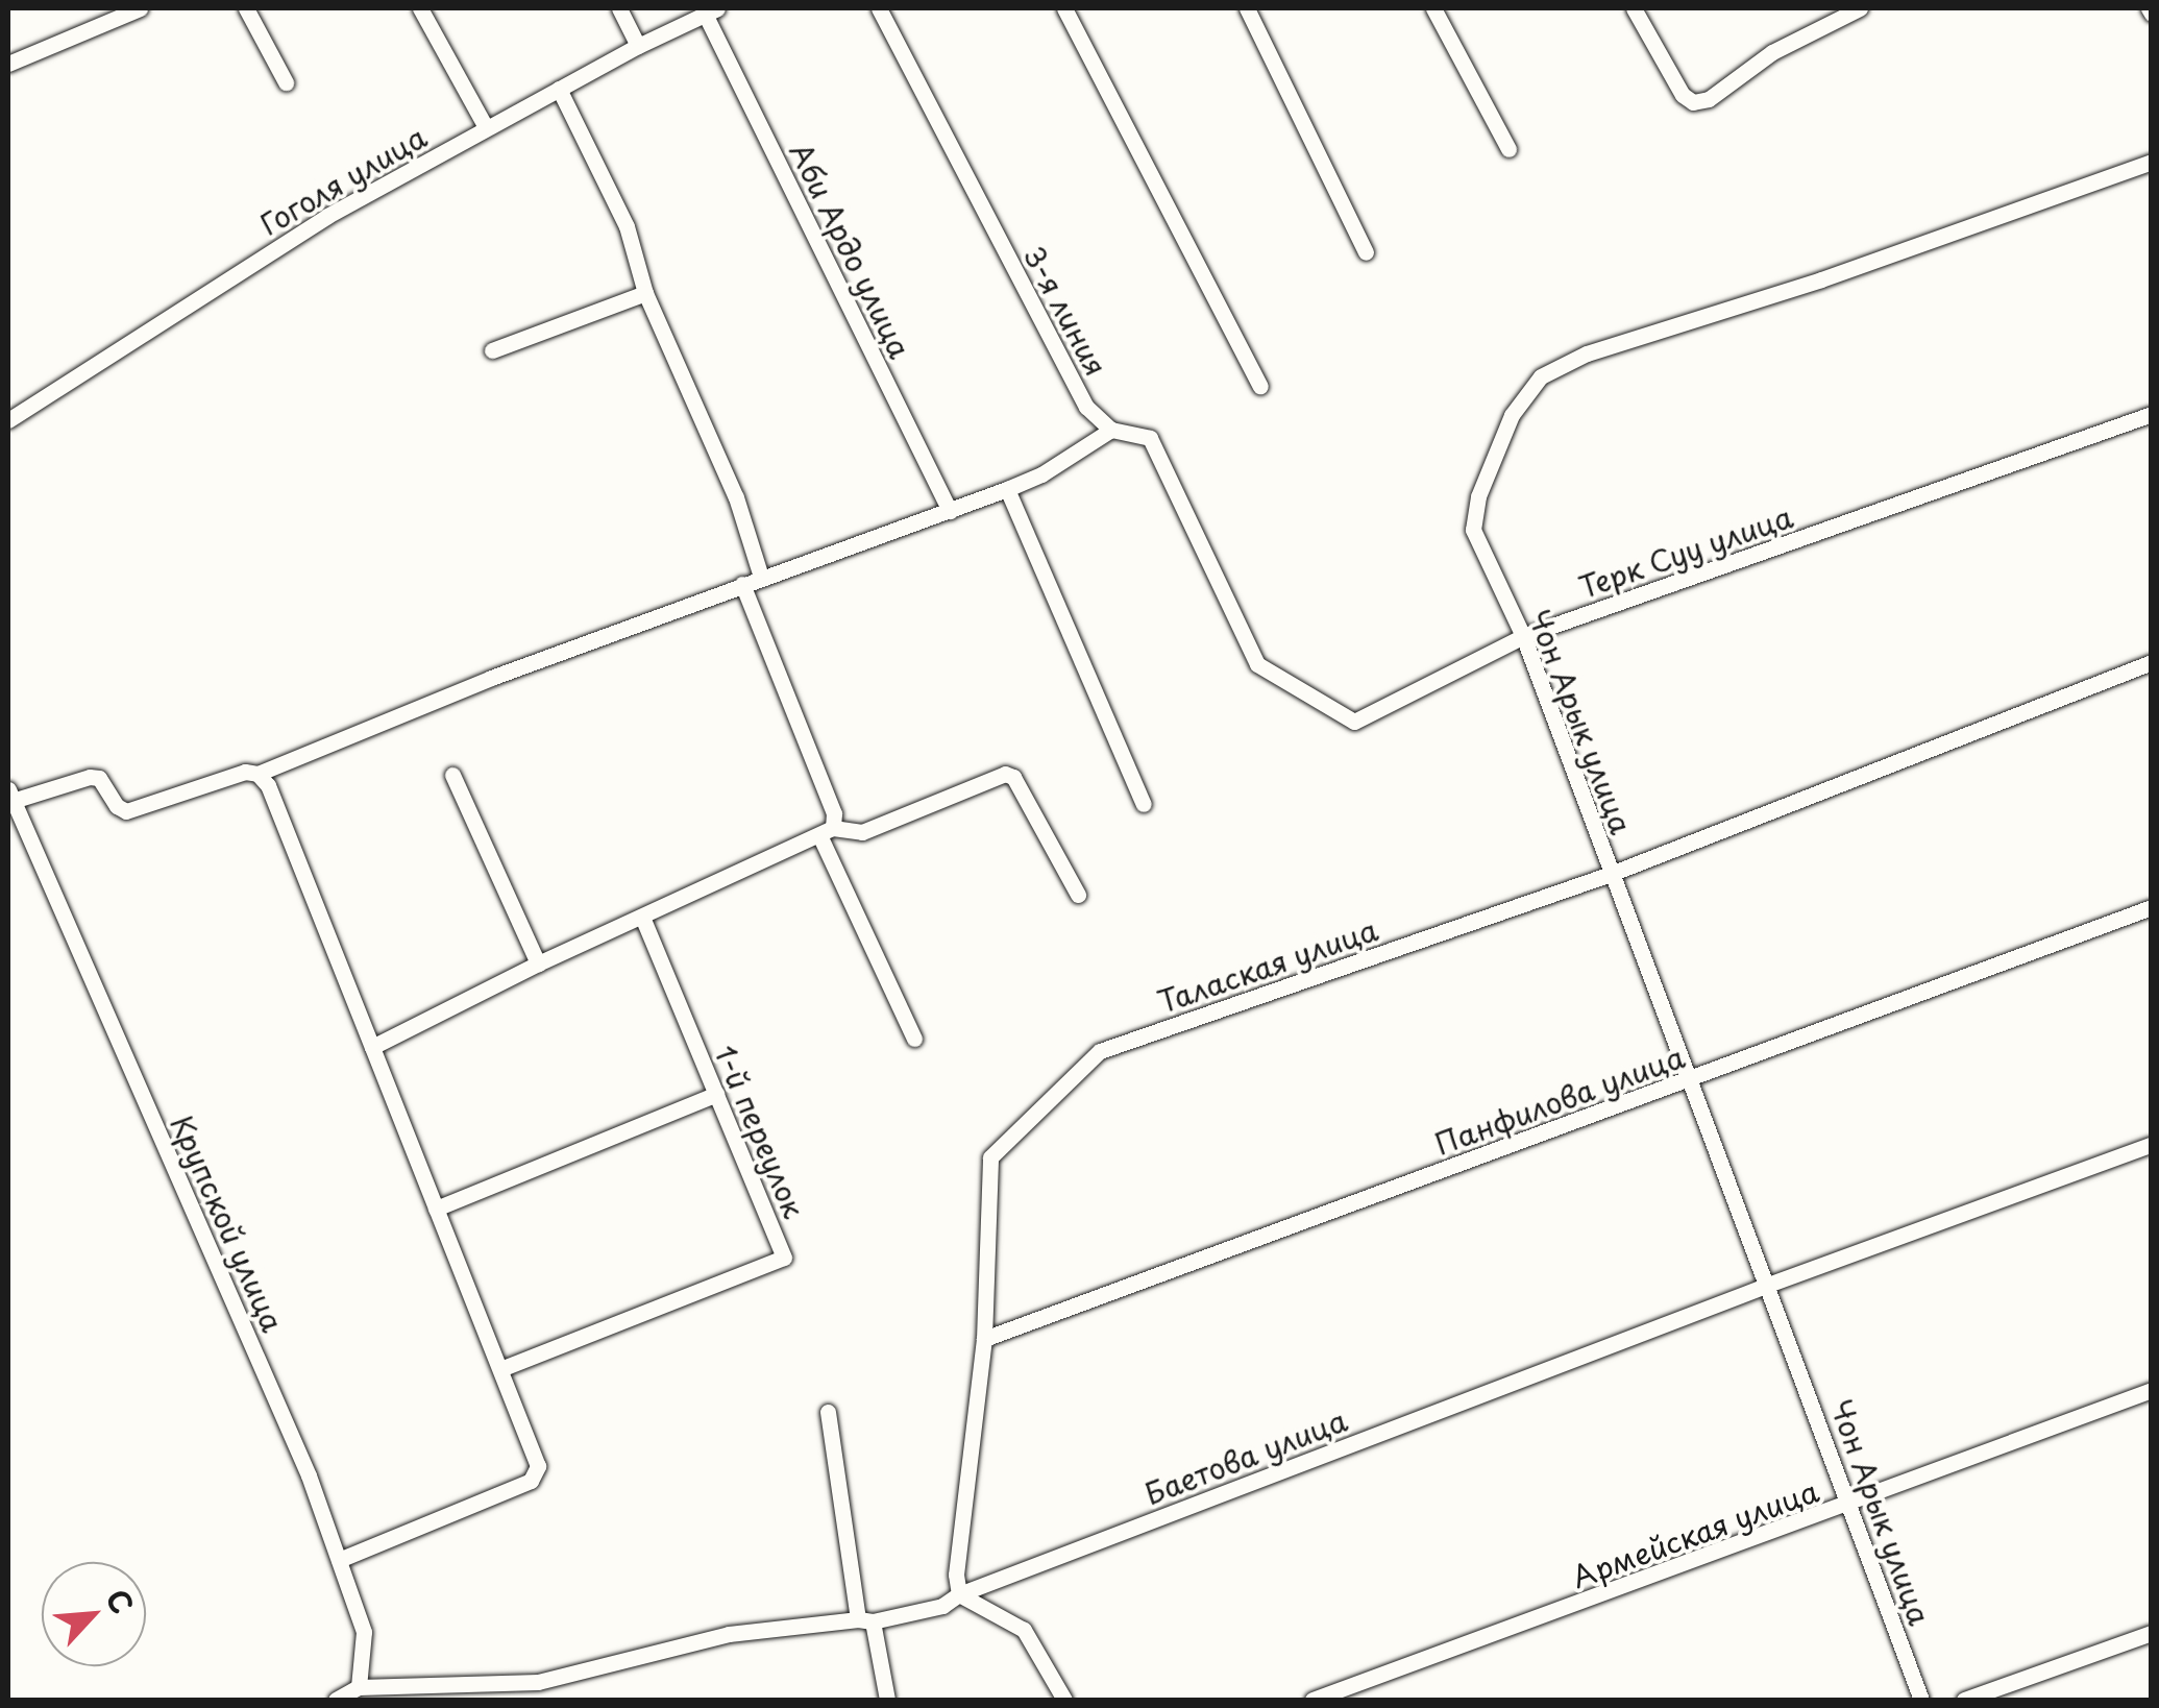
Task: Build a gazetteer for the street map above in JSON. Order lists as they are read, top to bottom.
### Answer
{
  "streets": {
    "street": [
      "Гоголя улица",
      "Аби Ардо улица",
      "3-я линия",
      "Терк Суу улица",
      "Чон Арык улица",
      "Талаская улица",
      "Панфилова улица",
      "1-й переулок",
      "Крупской улица",
      "Баетова улица",
      "Армейская улица"
    ]
  },
  "crossings": [
    ["Гоголя улица", "Аби Ардо улица"],
    ["3-я линия", "Терк Суу улица"],
    ["Терк Суу улица", "Чон Арык улица"],
    ["Чон Арык улица", "Талаская улица"],
    ["Чон Арык улица", "Панфилова улица"],
    ["Чон Арык улица", "Баетова улица"],
    ["Чон Арык улица", "Армейская улица"],
    ["Талаская улица", "Панфилова улица"],
    ["Талаская улица", "Баетова улица"],
    ["Крупской улица", "Баетова улица"]
  ],
  "north": "top right"
}
